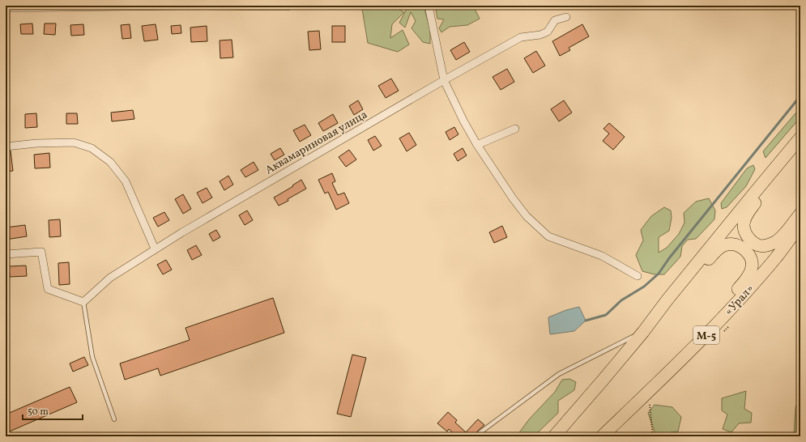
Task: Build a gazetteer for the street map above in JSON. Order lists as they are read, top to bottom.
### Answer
{
  "streets": {
    "highway": ["«Урал»", "М-5"],
    "street": ["Аквамариновая улица"]
  },
  "scale_bar": "50 m"
}
